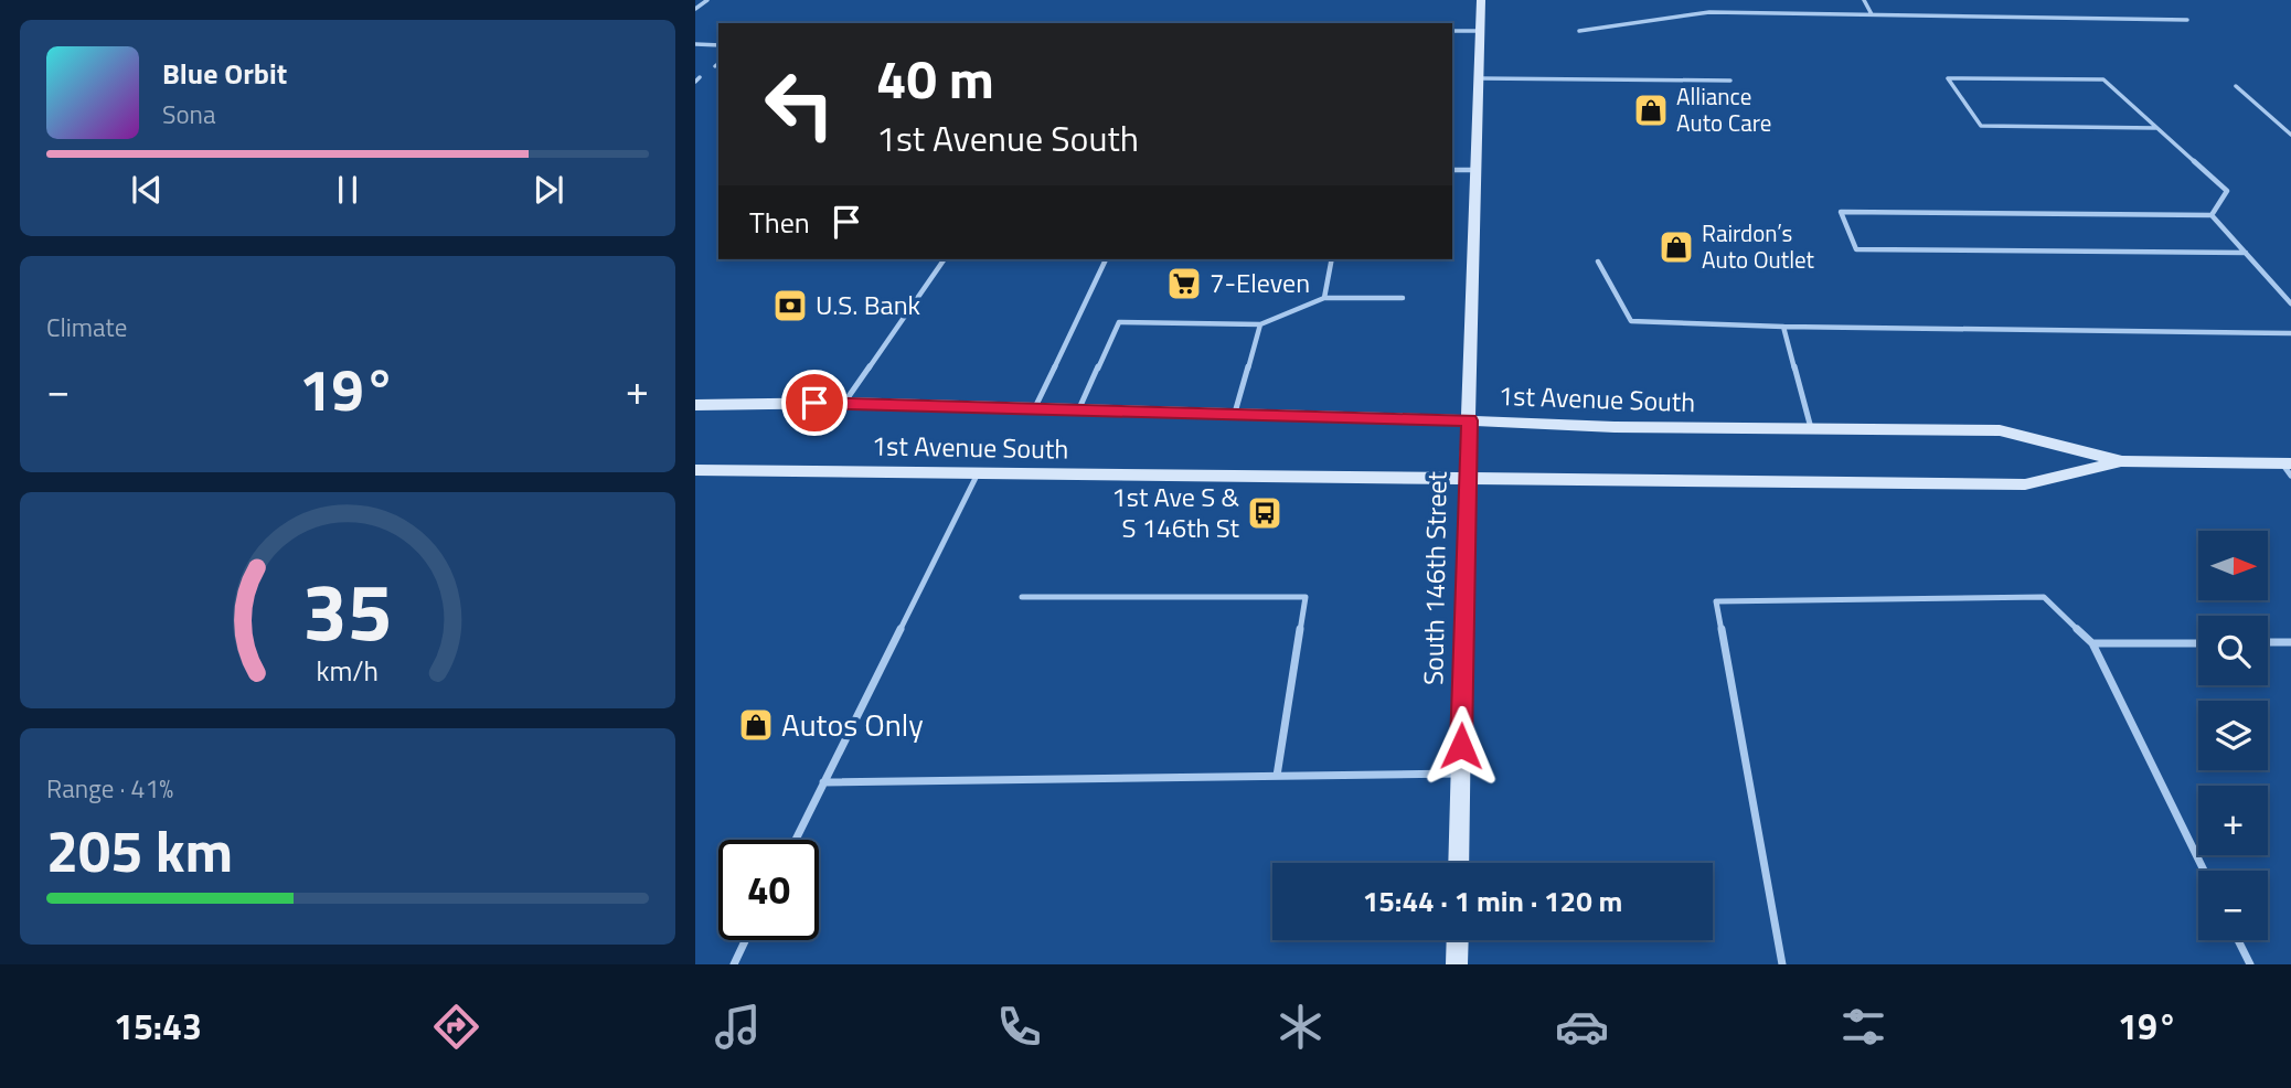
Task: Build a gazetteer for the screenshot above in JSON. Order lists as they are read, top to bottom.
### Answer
{
  "streets": {
    "main road": ["1st Avenue South", "South 146th Street"]
  },
  "crossings": [
    ["1st Avenue South", "South 146th Street"]
  ],
  "places": {
    "shop": ["Alliance Auto Care", "Rairdon’s Auto Outlet", "Autos Only"],
    "supermarket": ["7-Eleven"],
    "bank": ["U.S. Bank"],
    "bus stop": ["1st Ave S & S 146th St"]
  },
  "north": "right",
  "page": {
    "turn": ["40 m", "1st Avenue South"],
    "song": ["Blue Orbit", "Sona"],
    "then": "Then",
    "tile": [
      "Climate",
      ["Range · 41%", "205 km"]
    ],
    "heat": ["−", "19°", "+"],
    "map_buttons": ["+", "−"],
    "limit": "40",
    "trip": "15:44 · 1 min · 120 m",
    "tabs": ["15:43", "19°"],
    "gauge": ["35", "km/h"]
  }
}
